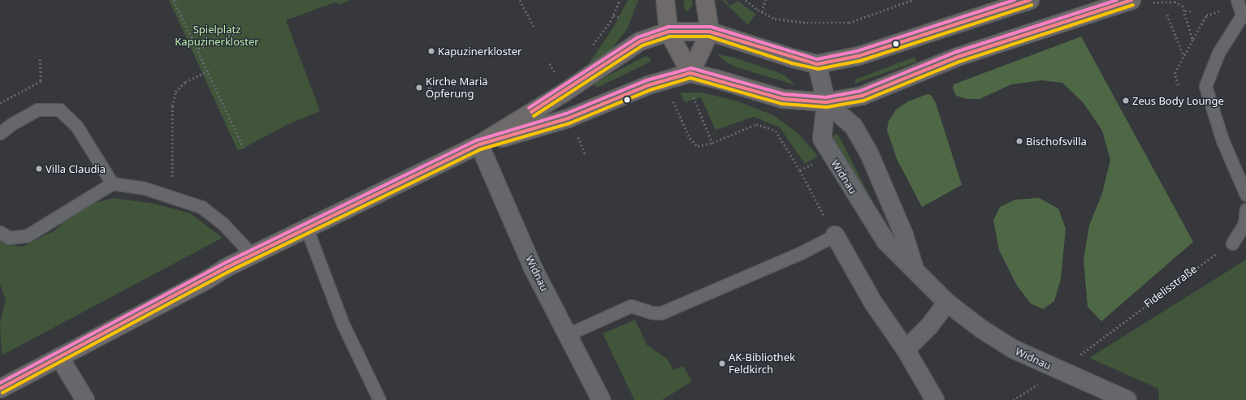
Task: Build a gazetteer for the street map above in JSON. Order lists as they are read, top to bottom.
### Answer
{
  "streets": {
    "main road": ["Widnau"],
    "path": ["Fidelisstraße"]
  },
  "parks": ["Spielplatz Kapuzinerkloster"],
  "places": [
    "Kapuzinerkloster",
    "Kirche Mariä Öpferung",
    "Zeus Body Lounge",
    "Bischofsvilla",
    "Villa Claudia",
    "AK-Bibliothek Feldkirch"
  ]
}
